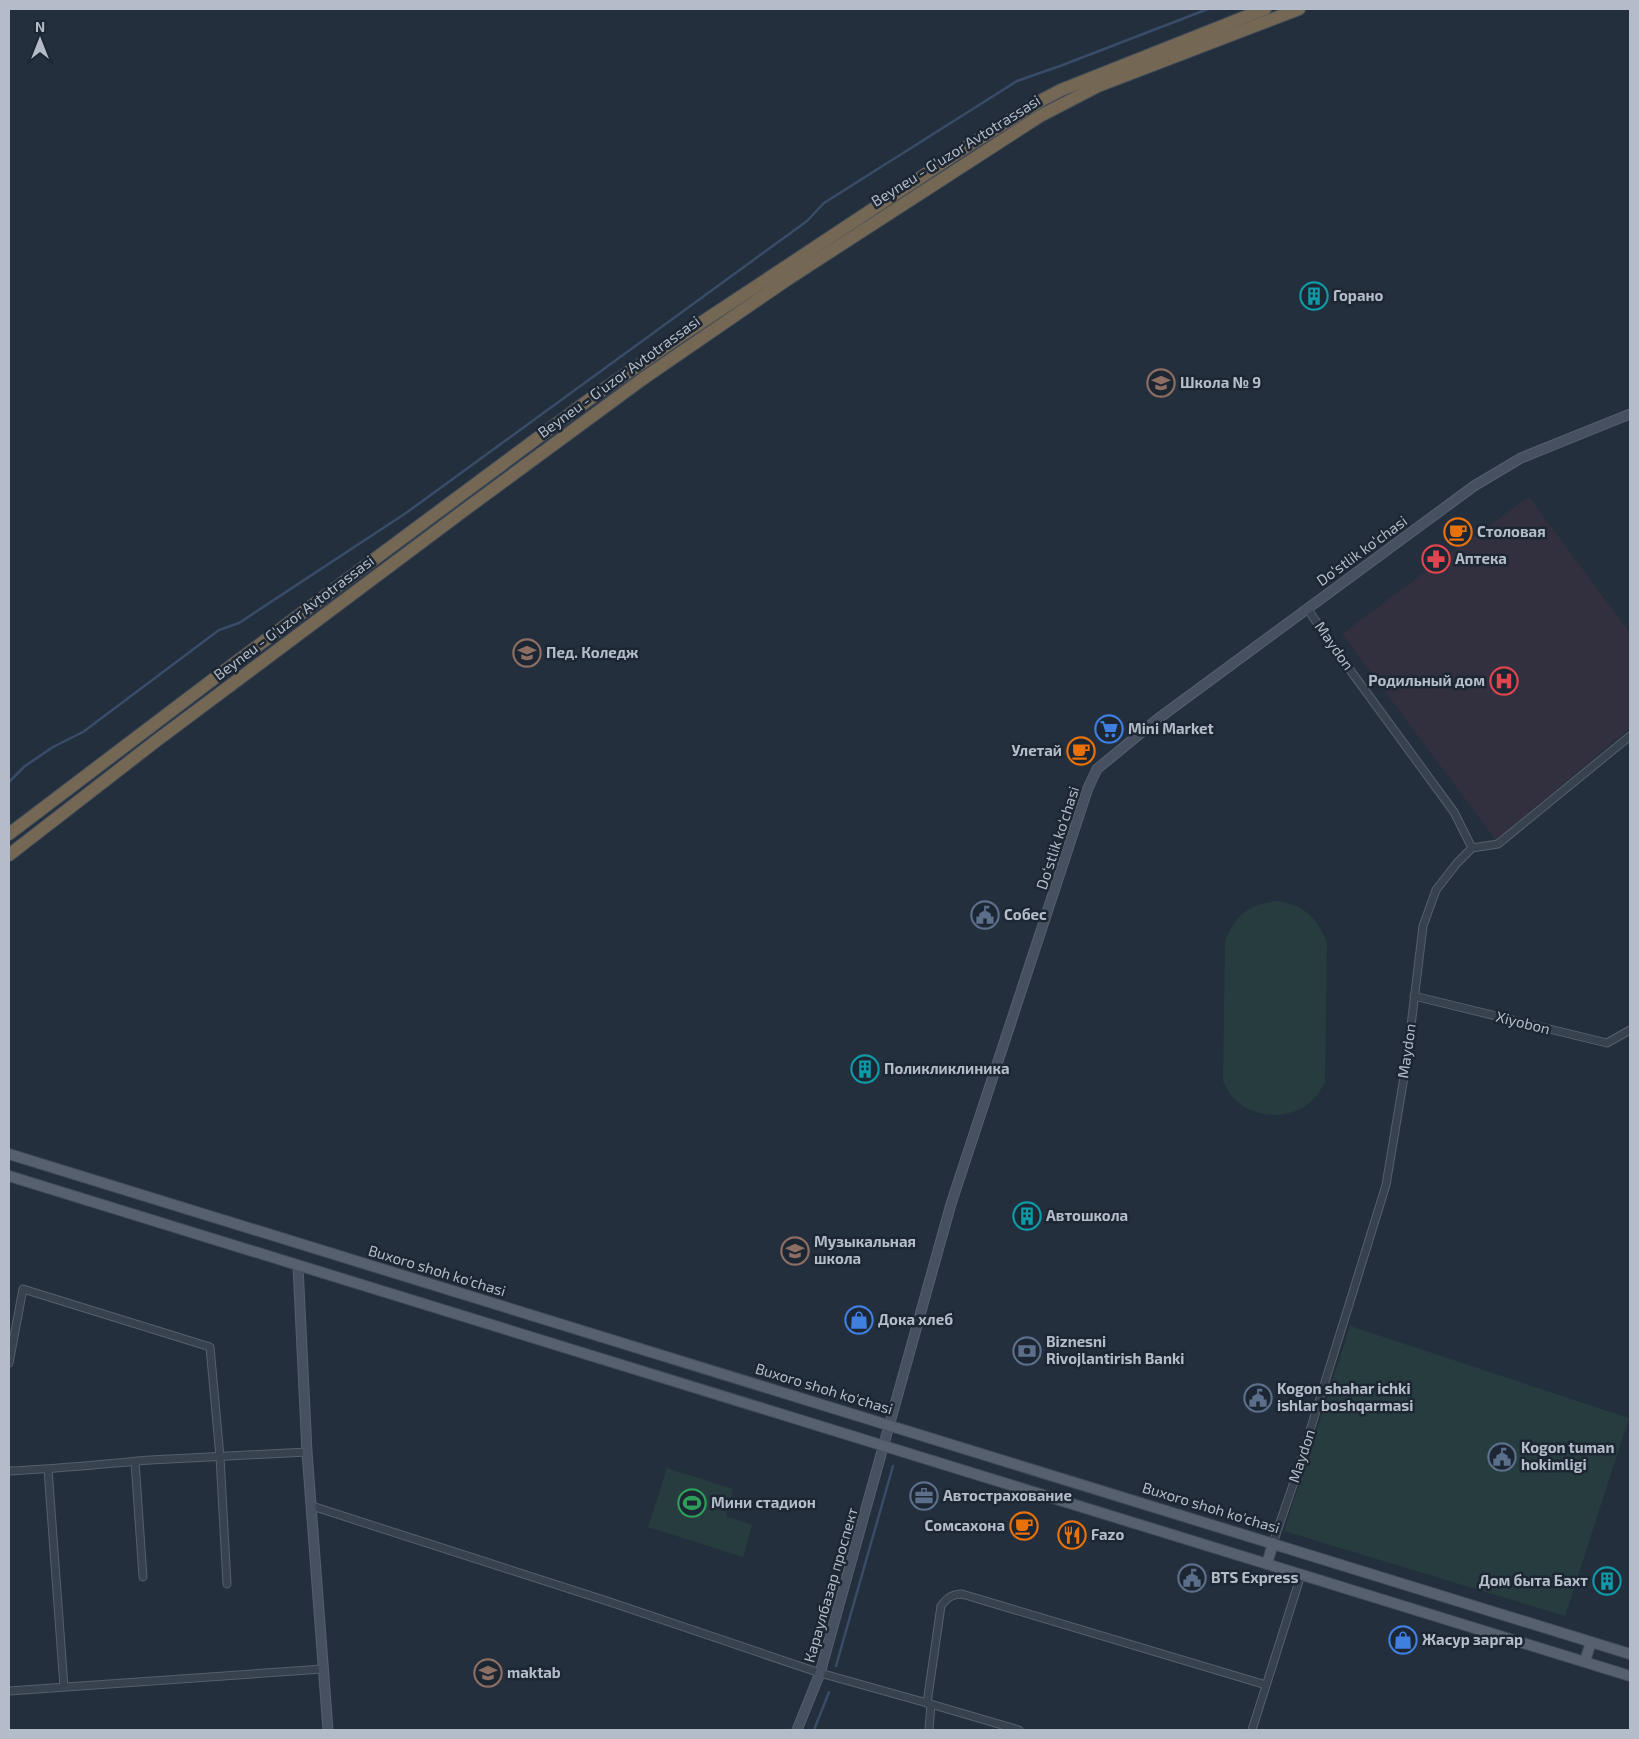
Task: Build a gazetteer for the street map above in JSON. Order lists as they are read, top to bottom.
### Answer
{
  "streets": {
    "highway": ["Beyneu - G'uzor Avtotrassasi"],
    "main road": ["Buxoro shoh ko'chasi"],
    "street": [
      "Do‘stlik ko‘chasi",
      "Maydon",
      "Xiyobon",
      "Караулбазар проспект"
    ]
  },
  "crossings": [
    ["Do‘stlik ko‘chasi", "Maydon"],
    ["Do‘stlik ko‘chasi", "Buxoro shoh ko'chasi"],
    ["Do‘stlik ko‘chasi", "Караулбазар проспект"],
    ["Maydon", "Xiyobon"],
    ["Maydon", "Buxoro shoh ko'chasi"]
  ],
  "places": {
    "building": [
      "Горано",
      "Поликликлиника",
      "Автошкола",
      "Дом быта Бахт"
    ],
    "school or university": [
      "Школа № 9",
      "Пед. Коледж",
      "Музыкальная школа",
      "maktab"
    ],
    "cafe": ["Столовая", "Улетай", "Сомсахона"],
    "pharmacy": ["Аптека"],
    "hospital": ["Родильный дом"],
    "supermarket": ["Mini Market"],
    "public building": [
      "Собеc",
      "Kogon shahar ichki ishlar boshqarmasi",
      "Kogon tuman hokimligi",
      "BTS Express"
    ],
    "shop": ["Дока хлеб", "Жасур заргар"],
    "bank": ["Biznesni Rivojlantirish Banki"],
    "office": ["Автострахование"],
    "sports": ["Мини стадион"],
    "restaurant": ["Fazo"]
  },
  "north": "top"
}
